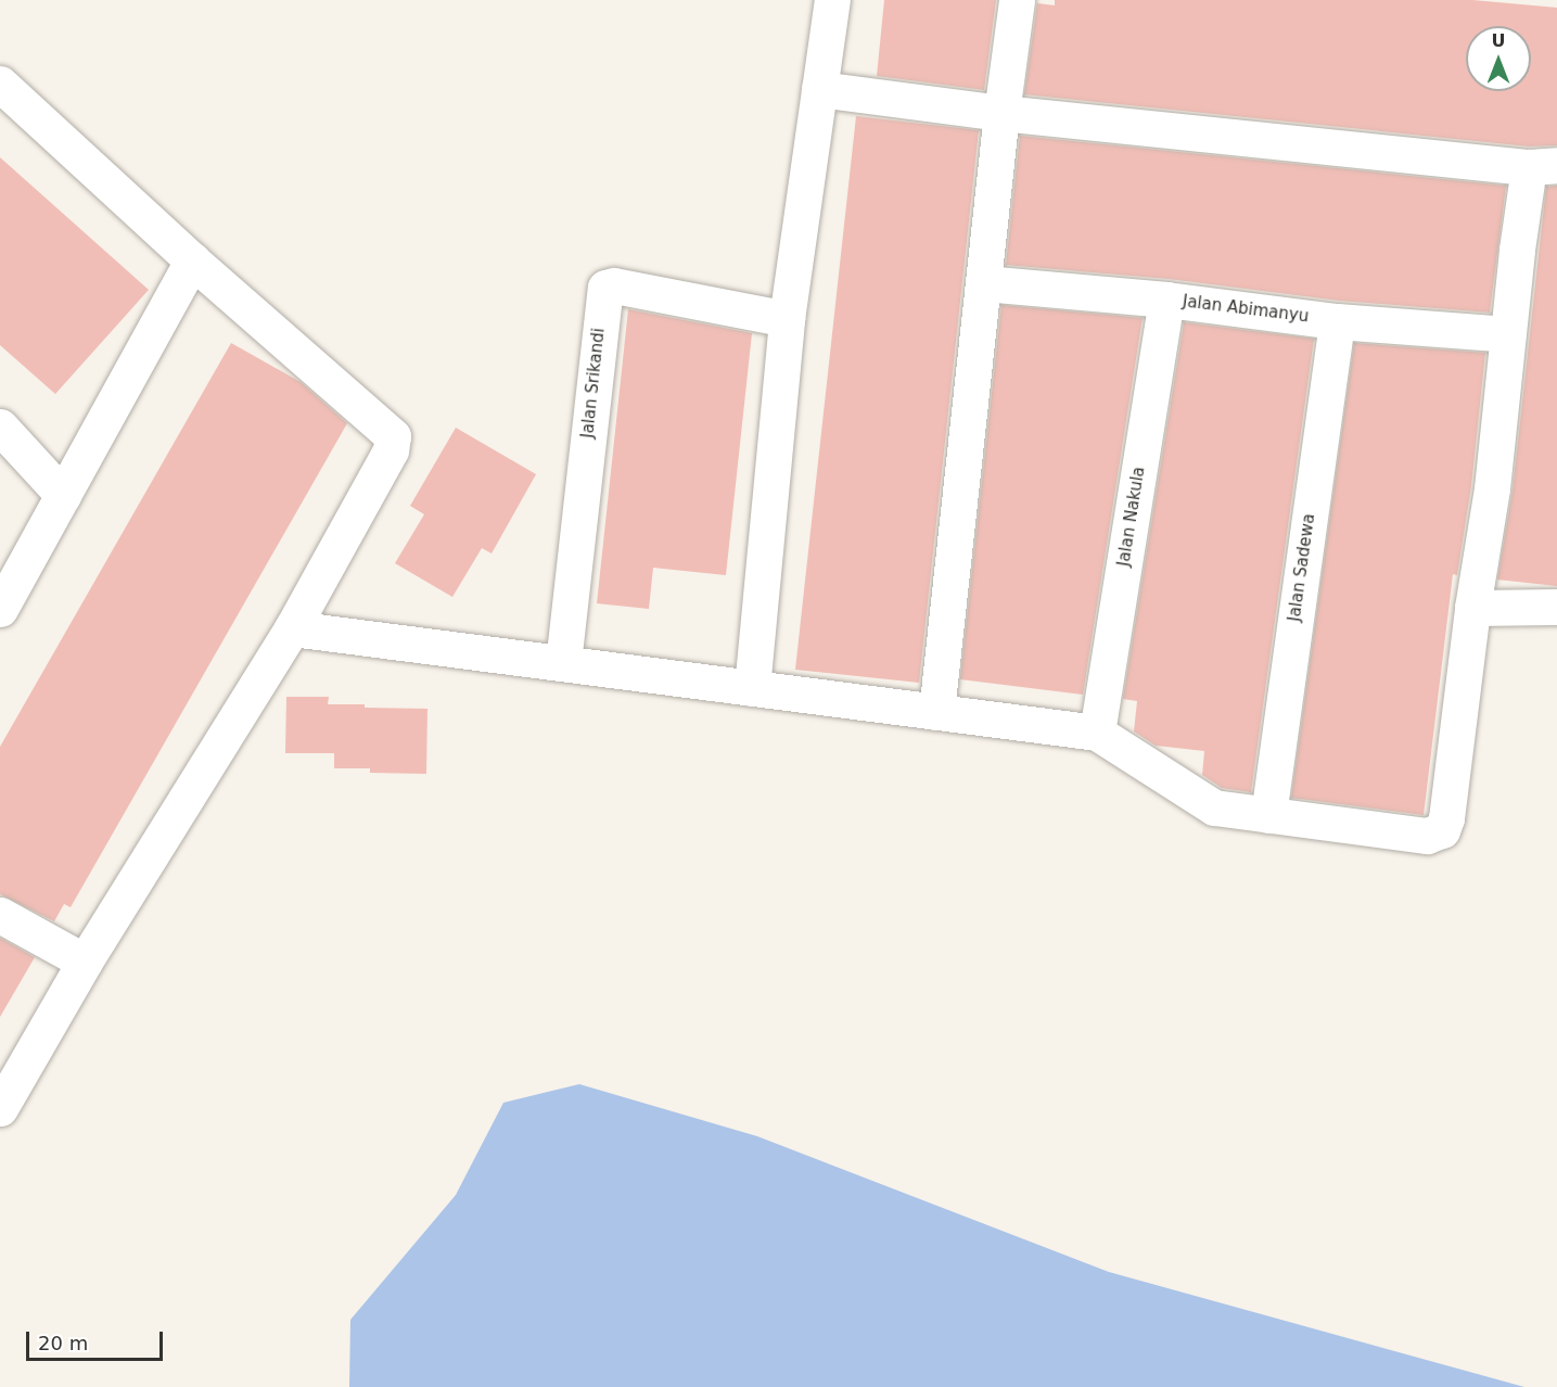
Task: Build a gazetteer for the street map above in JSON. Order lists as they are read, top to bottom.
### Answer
{
  "streets": {
    "street": [
      "Jalan Abimanyu",
      "Jalan Srikandi",
      "Jalan Nakula",
      "Jalan Sadewa"
    ]
  },
  "crossings": [
    ["Jalan Abimanyu", "Jalan Nakula"],
    ["Jalan Abimanyu", "Jalan Sadewa"]
  ],
  "scale_bar": "20 m",
  "north": "top"
}
